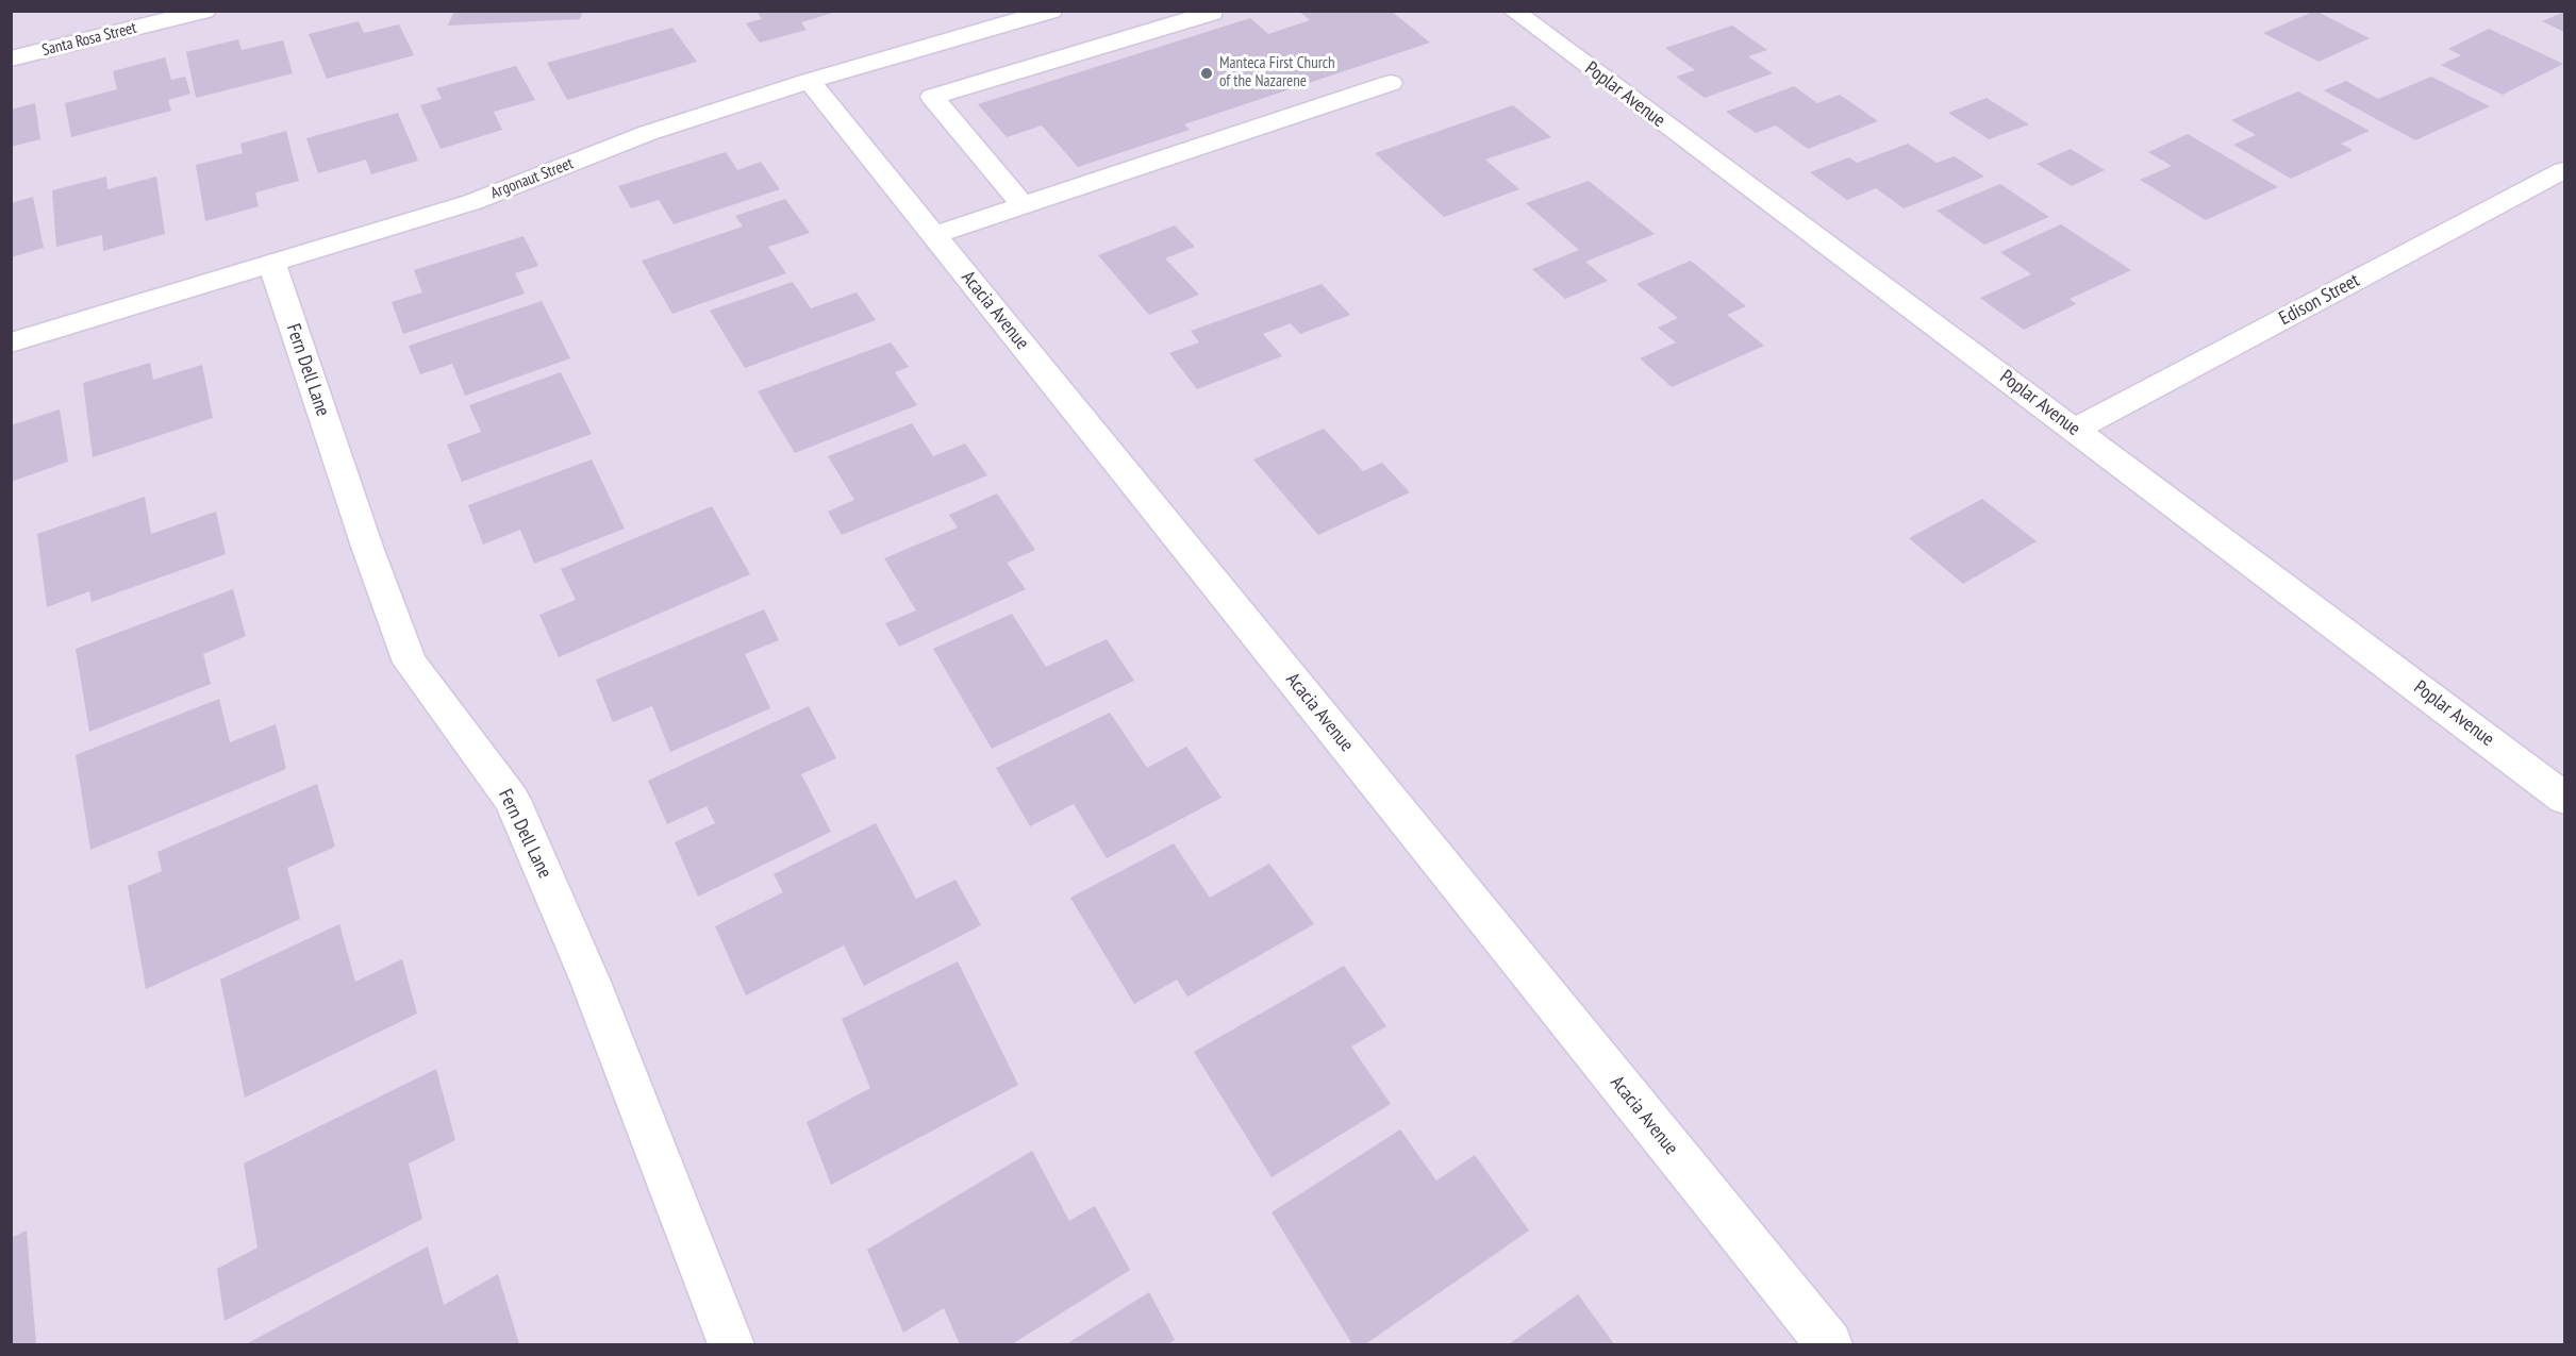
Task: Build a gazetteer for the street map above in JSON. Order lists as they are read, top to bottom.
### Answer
{
  "streets": {
    "street": [
      "Santa Rosa Street",
      "Poplar Avenue",
      "Argonaut Street",
      "Edison Street",
      "Acacia Avenue",
      "Fern Dell Lane"
    ]
  },
  "crossings": [
    ["Poplar Avenue", "Edison Street"],
    ["Argonaut Street", "Acacia Avenue"],
    ["Argonaut Street", "Fern Dell Lane"]
  ],
  "places": ["Manteca First Church of the Nazarene"]
}
